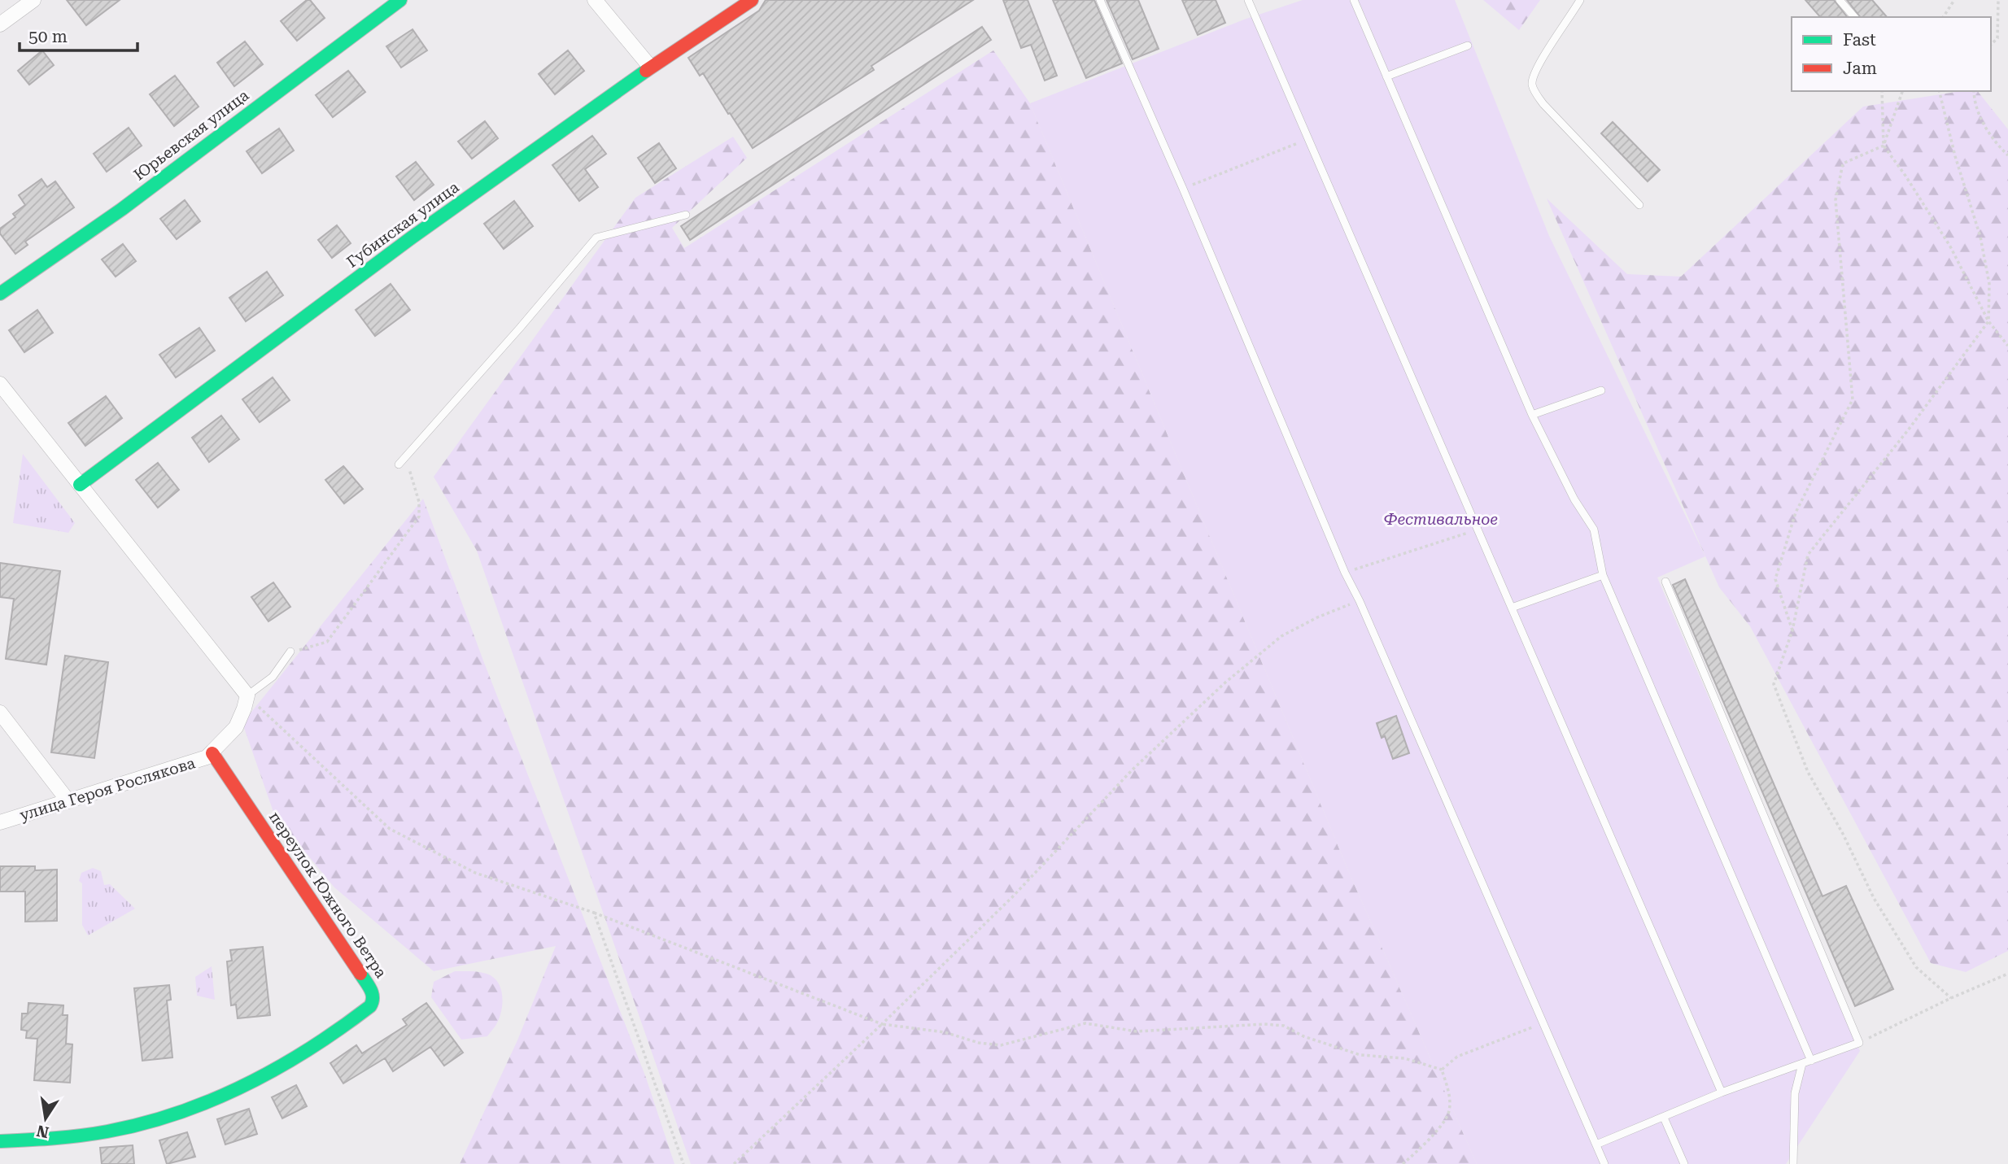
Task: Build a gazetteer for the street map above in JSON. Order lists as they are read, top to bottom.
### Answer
{
  "streets": {
    "street": [
      "Юрьевская улица",
      "Губинская улица",
      "улица Героя Рослякова",
      "переулок Южного Ветра"
    ]
  },
  "crossings": [
    ["улица Героя Рослякова", "переулок Южного Ветра"]
  ],
  "parks": ["Фестивальное"],
  "legend": ["Fast", "Jam"],
  "scale_bar": "50 m",
  "north": "bottom"
}
